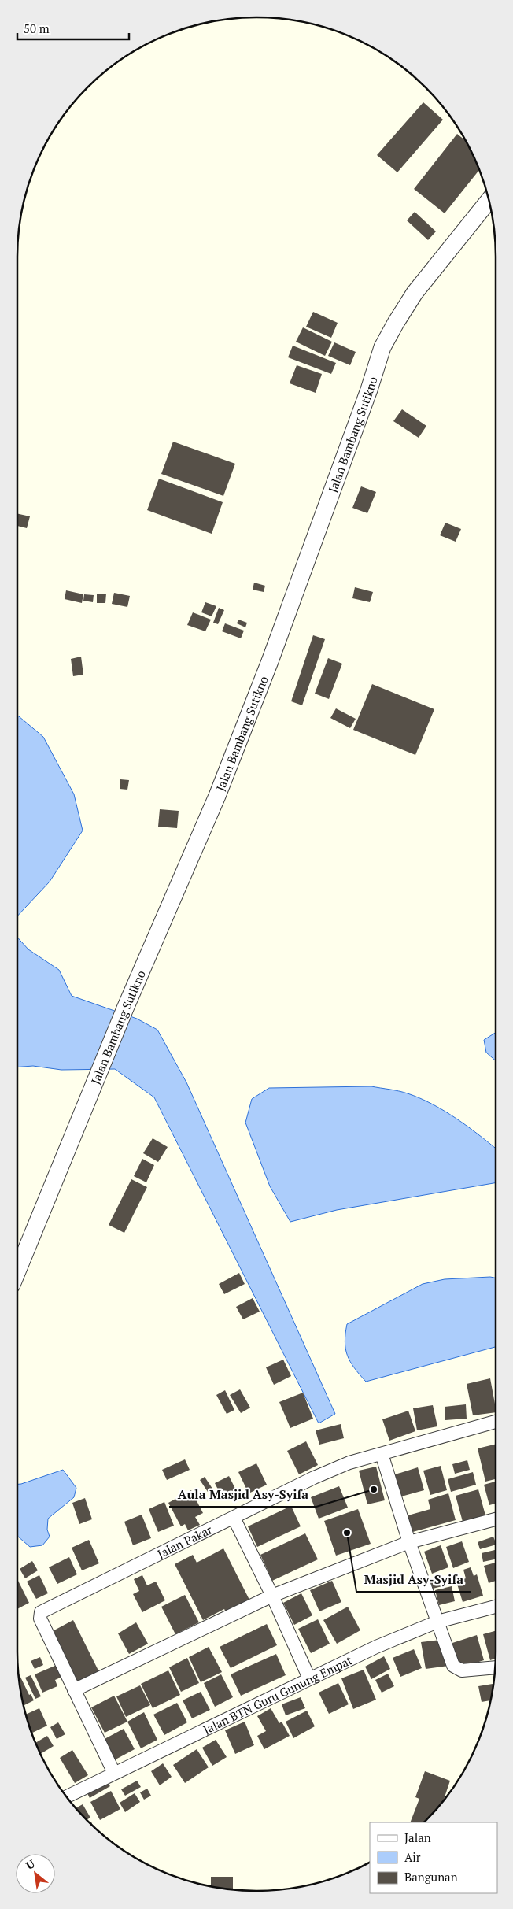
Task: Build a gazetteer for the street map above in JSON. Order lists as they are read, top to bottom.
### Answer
{
  "streets": {
    "street": ["Jalan Bambang Sutikno", "Jalan Pakar", "Jalan BTN Guru Gunung Empat"]
  },
  "crossings": [
    ["Jalan Pakar", "Jalan BTN Guru Gunung Empat"]
  ],
  "places": ["Aula Masjid Asy-Syifa", "Masjid Asy-Syifa"],
  "legend": ["Jalan", "Air", "Bangunan"],
  "scale_bar": "50 m",
  "north": "top left"
}
